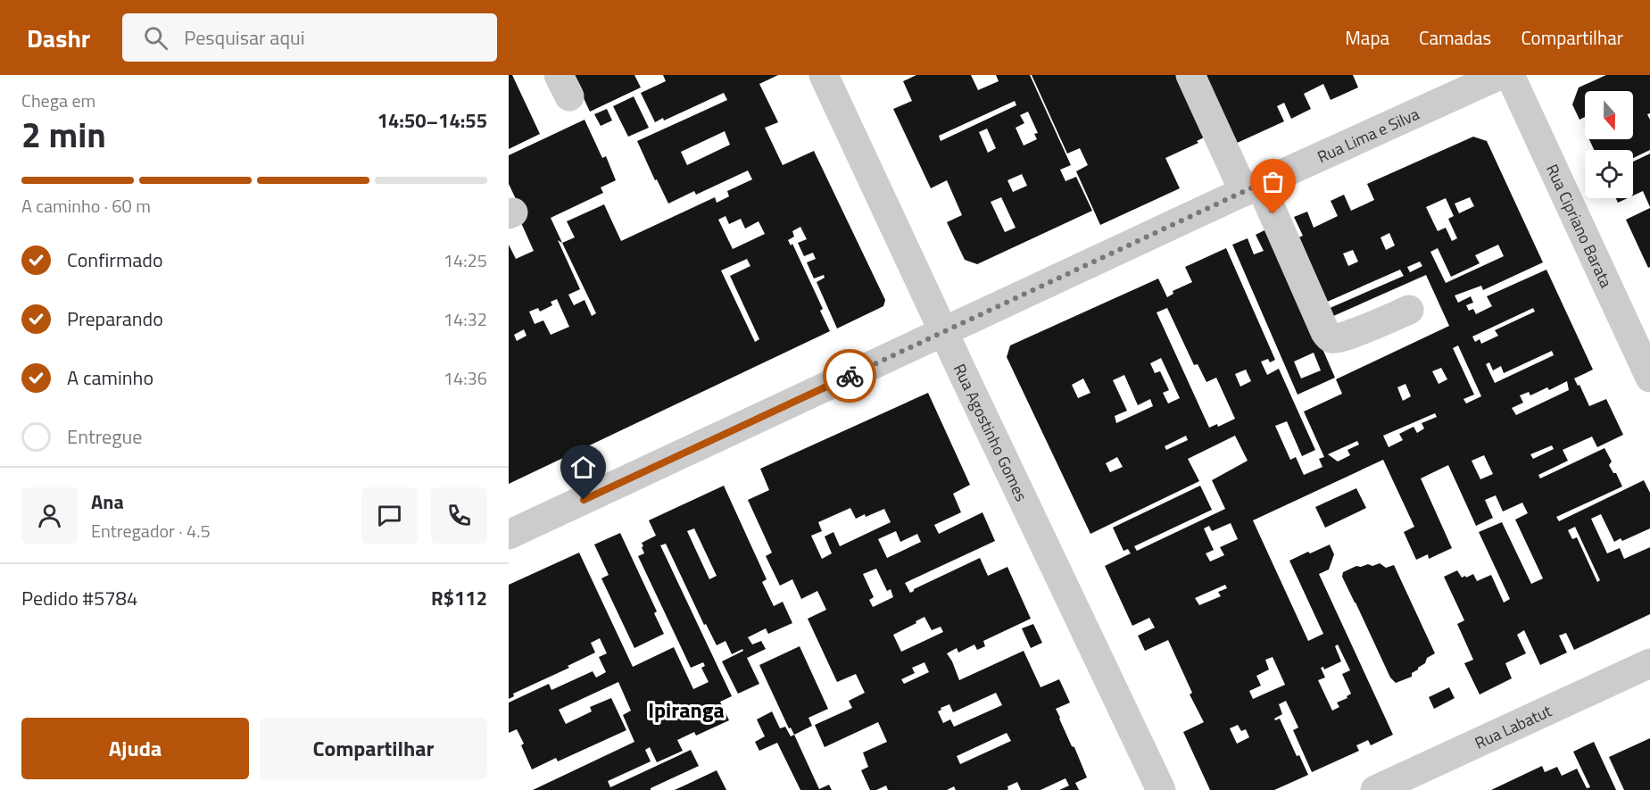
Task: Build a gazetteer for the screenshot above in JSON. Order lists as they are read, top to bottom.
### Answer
{
  "streets": {
    "street": [
      "Rua Lima e Silva",
      "Rua Cipriano Barata",
      "Rua Agostinho Gomes",
      "Rua Labatut"
    ]
  },
  "crossings": [
    ["Rua Lima e Silva", "Rua Agostinho Gomes"]
  ],
  "districts": ["Ipiranga"],
  "north": "bottom",
  "page": {
    "header": "Dashr",
    "search": "Pesquisar aqui",
    "nav": ["Mapa", "Camadas", "Compartilhar"],
    "heading": ["2 min", "Chega em", "14:50–14:55"],
    "panel": [
      "Ana",
      "Entregador · 4.5",
      "Pedido #5784",
      "R$112"
    ],
    "bar": "A caminho · 60 m",
    "list": [
      ["Confirmado", "14:25"],
      ["Preparando", "14:32"],
      ["A caminho", "14:36"],
      "Entregue"
    ],
    "buttons": ["Ajuda", "Compartilhar"]
  }
}
